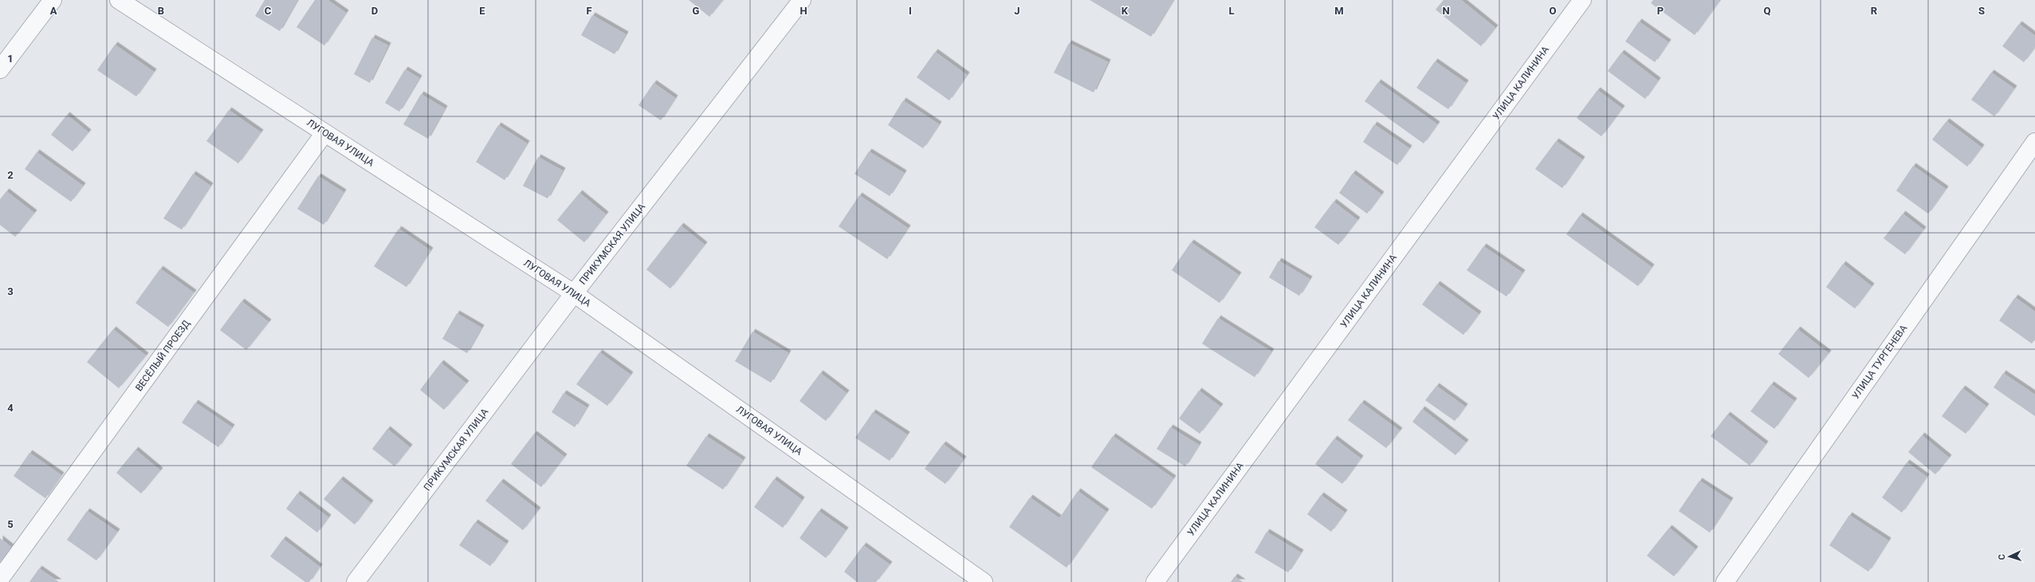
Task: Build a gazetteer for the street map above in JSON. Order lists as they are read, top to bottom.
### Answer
{
  "streets": {
    "street": [
      "УЛИЦА КАЛИНИНА",
      "ЛУГОВАЯ УЛИЦА",
      "ПРИКУМСКАЯ УЛИЦА",
      "ВЕСЁЛЫЙ ПРОЕЗД",
      "УЛИЦА ТУРГЕНЕВА"
    ]
  },
  "crossings": [
    ["ЛУГОВАЯ УЛИЦА", "ПРИКУМСКАЯ УЛИЦА"],
    ["ЛУГОВАЯ УЛИЦА", "ВЕСЁЛЫЙ ПРОЕЗД"]
  ],
  "north": "left",
  "grid": {
    "columns": [
      "A",
      "B",
      "C",
      "D",
      "E",
      "F",
      "G",
      "H",
      "I",
      "J",
      "K",
      "L",
      "M",
      "N",
      "O",
      "P",
      "Q",
      "R",
      "S"
    ],
    "rows": [
      "1",
      "2",
      "3",
      "4",
      "5"
    ]
  }
}
